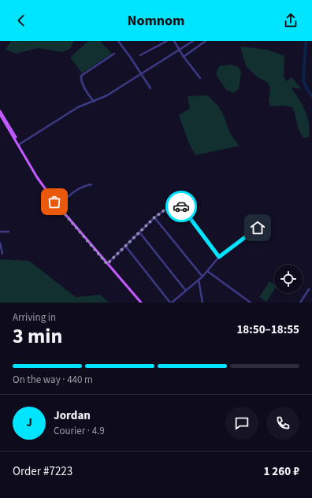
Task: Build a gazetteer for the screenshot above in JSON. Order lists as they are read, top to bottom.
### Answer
{
  "page": {
    "header": "Nomnom",
    "heading": ["3 min", "Arriving in", "18:50–18:55"],
    "panel": [
      "Jordan",
      "Courier · 4.9",
      "Order #7223",
      "1 260 ₽"
    ],
    "bar": "On the way · 440 m",
    "round": "J"
  }
}
